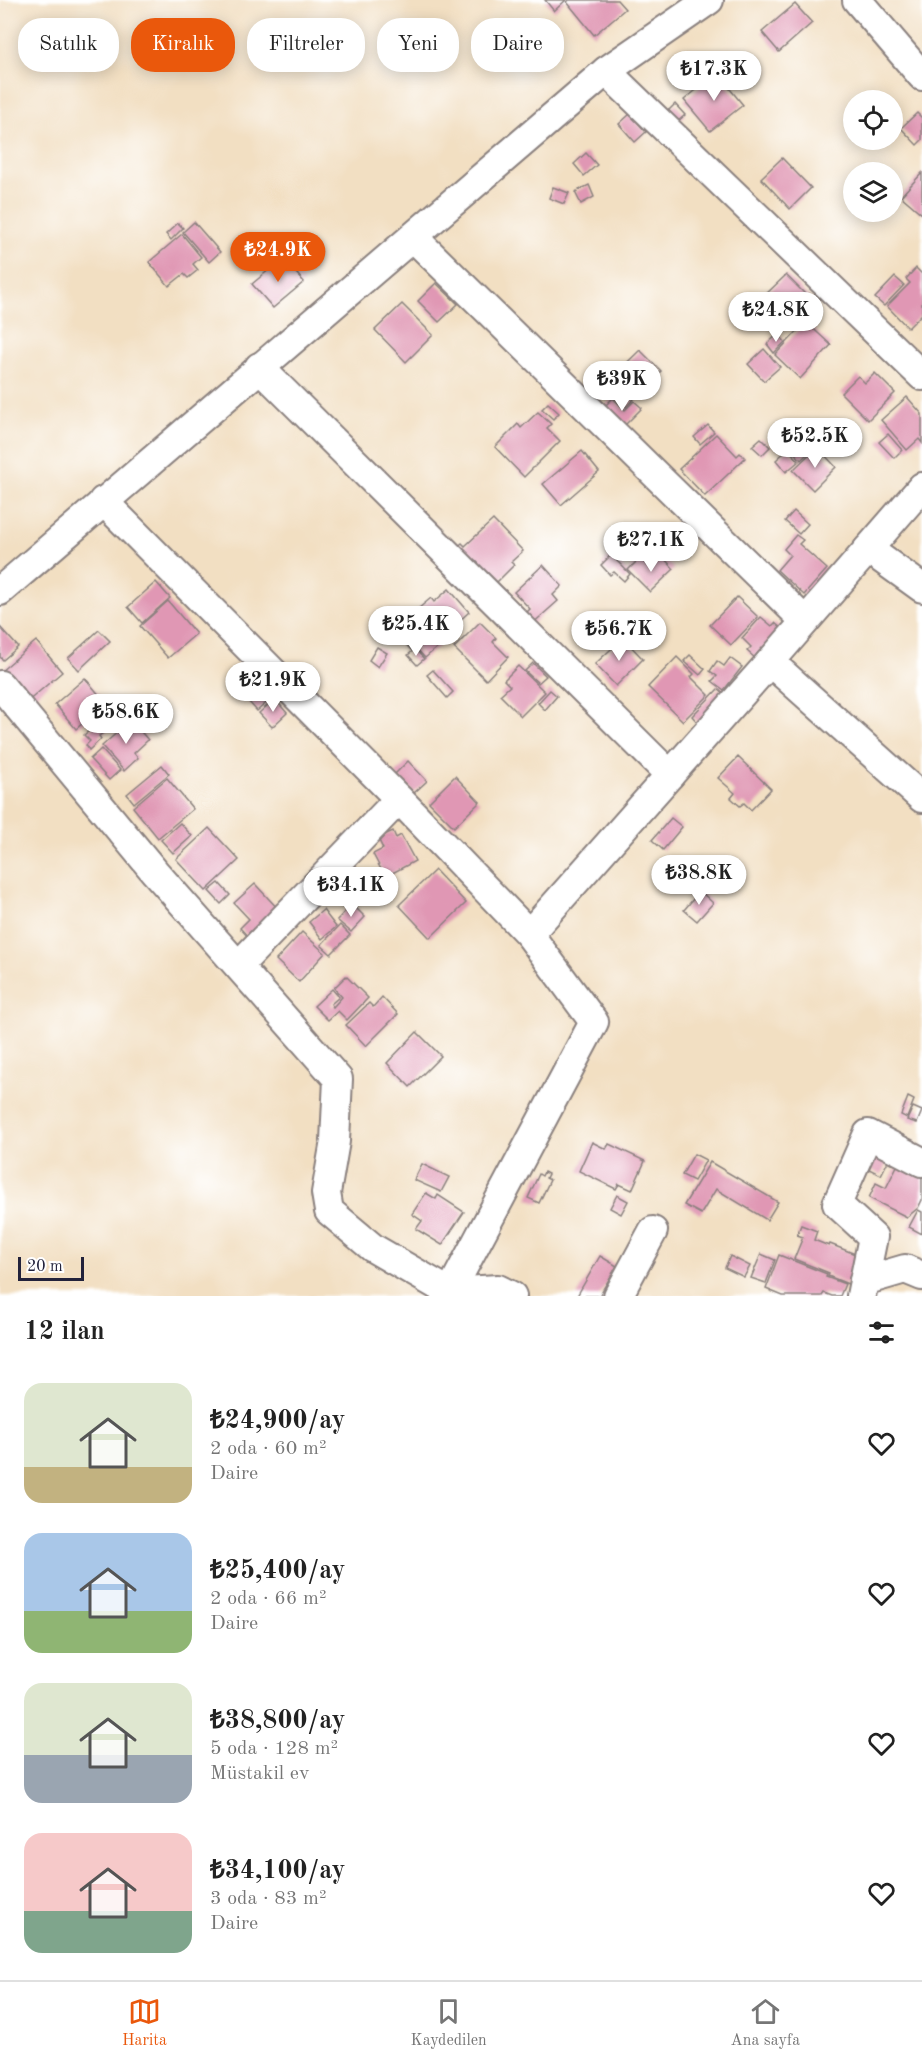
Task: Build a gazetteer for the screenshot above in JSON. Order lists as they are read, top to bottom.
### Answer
{
  "scale_bar": "20 m",
  "page": {
    "chip": [
      "Satılık",
      "Kiralık",
      "Filtreler",
      "Yeni",
      "Daire"
    ],
    "price": [
      "₺17.3K",
      "₺24.9K",
      "₺24.8K",
      "₺39K",
      "₺52.5K",
      "₺27.1K",
      "₺25.4K",
      "₺56.7K",
      "₺21.9K",
      "₺58.6K",
      "₺38.8K",
      "₺34.1K"
    ],
    "scale": "20 m",
    "heading": "12 ilan",
    "list": [
      {
        "name": "₺24,900/ay",
        "note": "2 oda · 60 m² · Daire"
      },
      {
        "name": "₺25,400/ay",
        "note": "2 oda · 66 m² · Daire"
      },
      {
        "name": "₺38,800/ay",
        "note": "5 oda · 128 m² · Müstakil ev"
      },
      {
        "name": "₺34,100/ay",
        "note": "3 oda · 83 m² · Daire"
      }
    ],
    "tabs": ["Harita", "Kaydedilen", "Ana sayfa"]
  }
}
